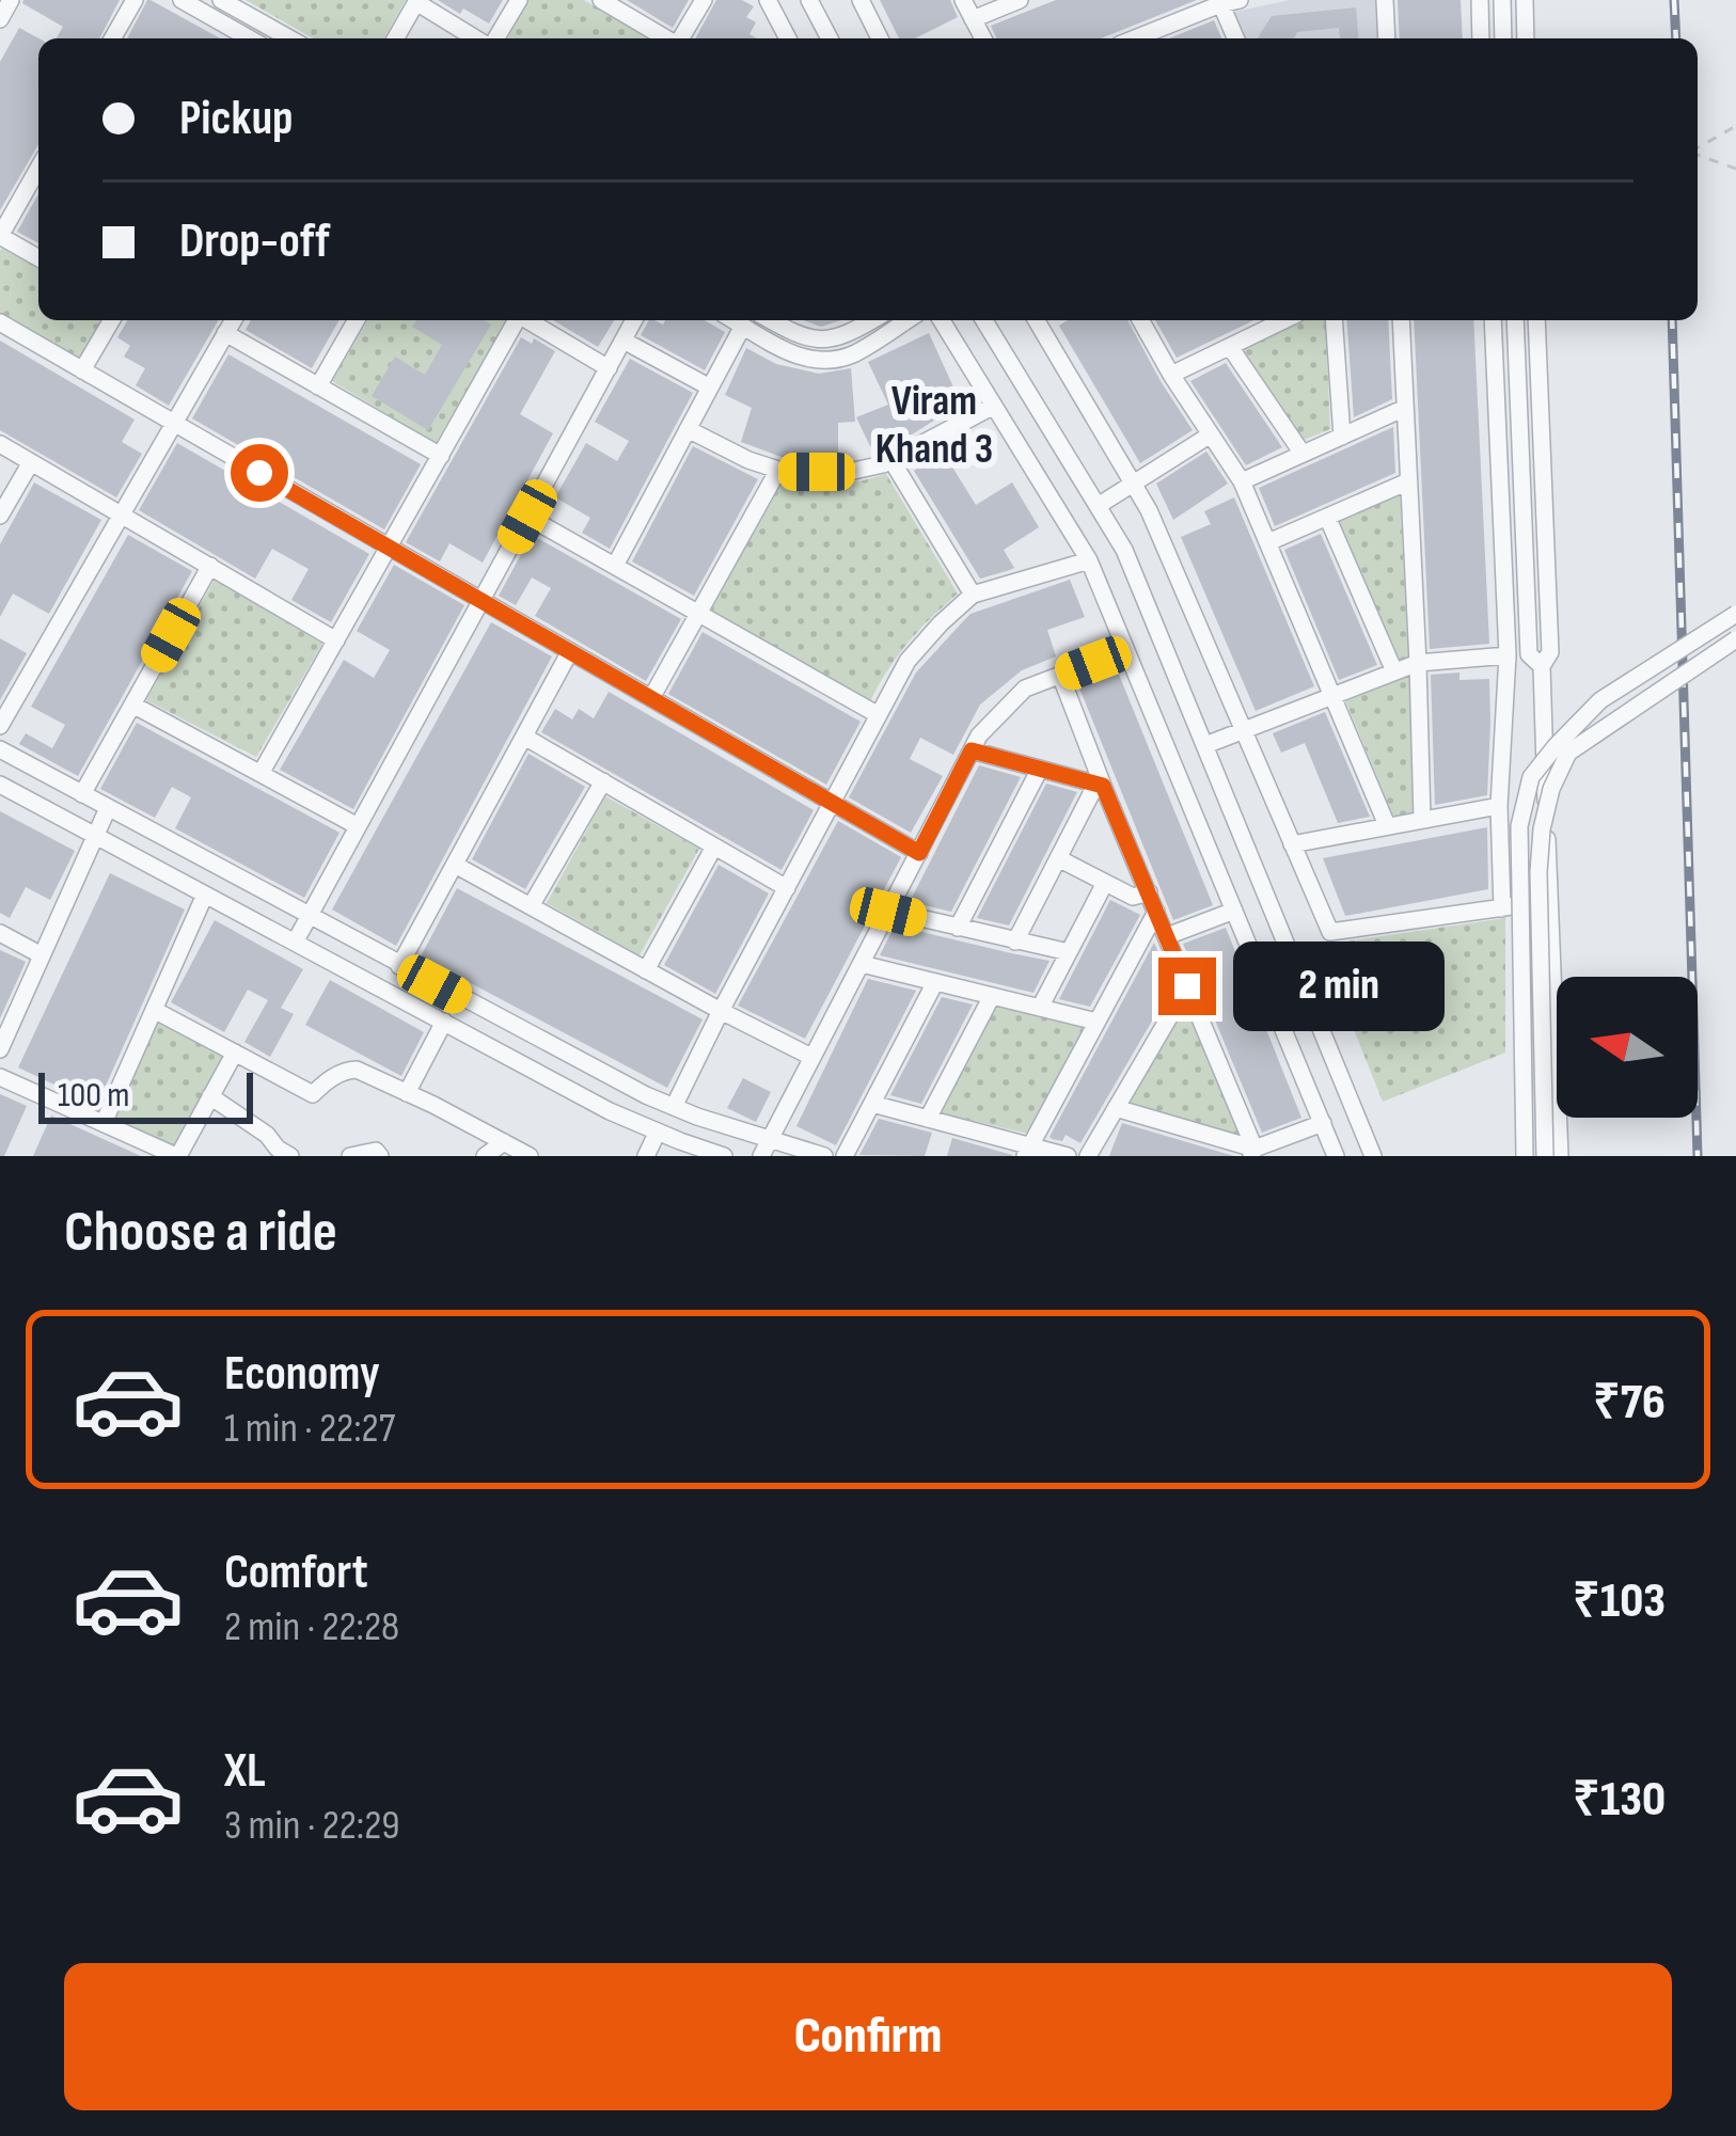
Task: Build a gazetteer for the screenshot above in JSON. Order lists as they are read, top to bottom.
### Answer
{
  "districts": ["Viram Khand 3"],
  "scale_bar": "100 m",
  "north": "left",
  "page": {
    "banner": ["Pickup", "Drop-off"],
    "bubble": "2 min",
    "scale": "100 m",
    "heading": "Choose a ride",
    "list": [
      {
        "name": "Economy",
        "note": "1 min · 22:27",
        "value": "₹76"
      },
      {
        "name": "Comfort",
        "note": "2 min · 22:28",
        "value": "₹103"
      },
      {
        "name": "XL",
        "note": "3 min · 22:29",
        "value": "₹130"
      }
    ],
    "buttons": "Confirm"
  }
}
